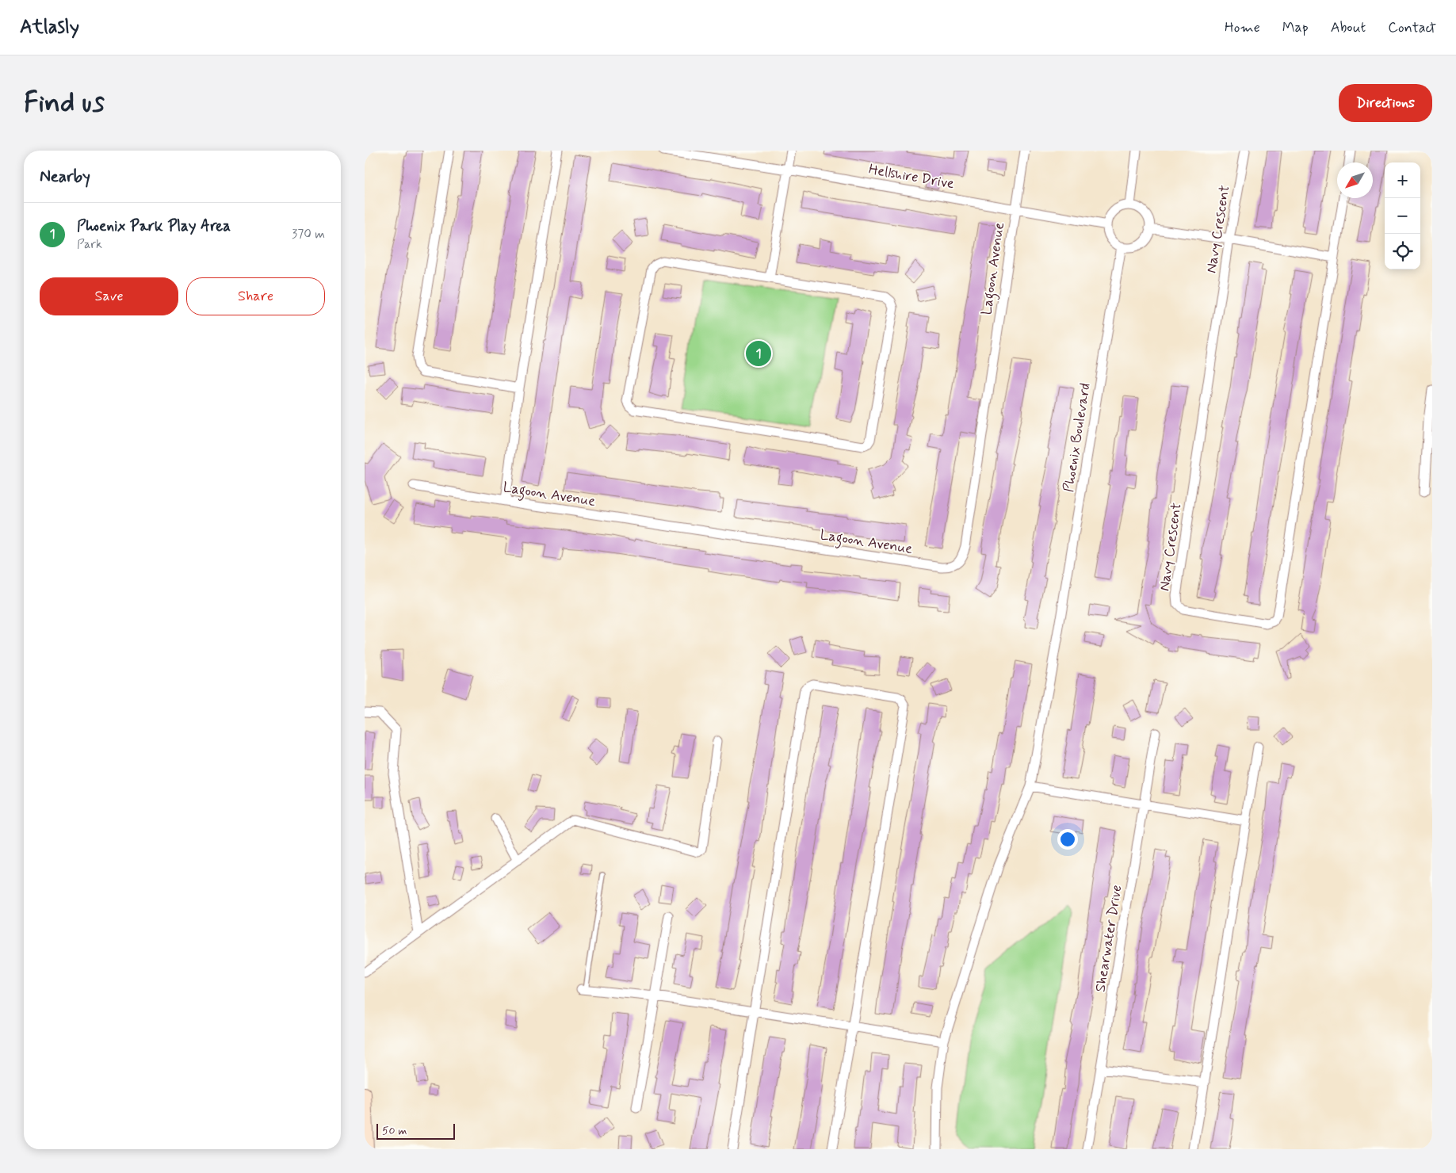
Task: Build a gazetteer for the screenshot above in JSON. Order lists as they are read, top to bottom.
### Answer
{
  "streets": {
    "street": [
      "Hellshire Drive",
      "Navy Crescent",
      "Lagoon Avenue",
      "Phoenix Boulevard",
      "Shearwater Drive"
    ]
  },
  "crossings": [
    ["Hellshire Drive", "Lagoon Avenue"],
    ["Hellshire Drive", "Phoenix Boulevard"]
  ],
  "scale_bar": "50 m",
  "north": "bottom left",
  "page": {
    "header": "Atlasly",
    "nav": [
      "Home",
      "Map",
      "About",
      "Contact"
    ],
    "buttons": [
      "Directions",
      ["Save", "Share"]
    ],
    "title": "Find us",
    "heading": "Nearby",
    "map_buttons": ["+", "−"],
    "list": [
      {
        "mark": "1",
        "name": "Phoenix Park Play Area",
        "note": "Park",
        "value": "370 m"
      }
    ],
    "pins": "1",
    "scale": "50 m"
  }
}
